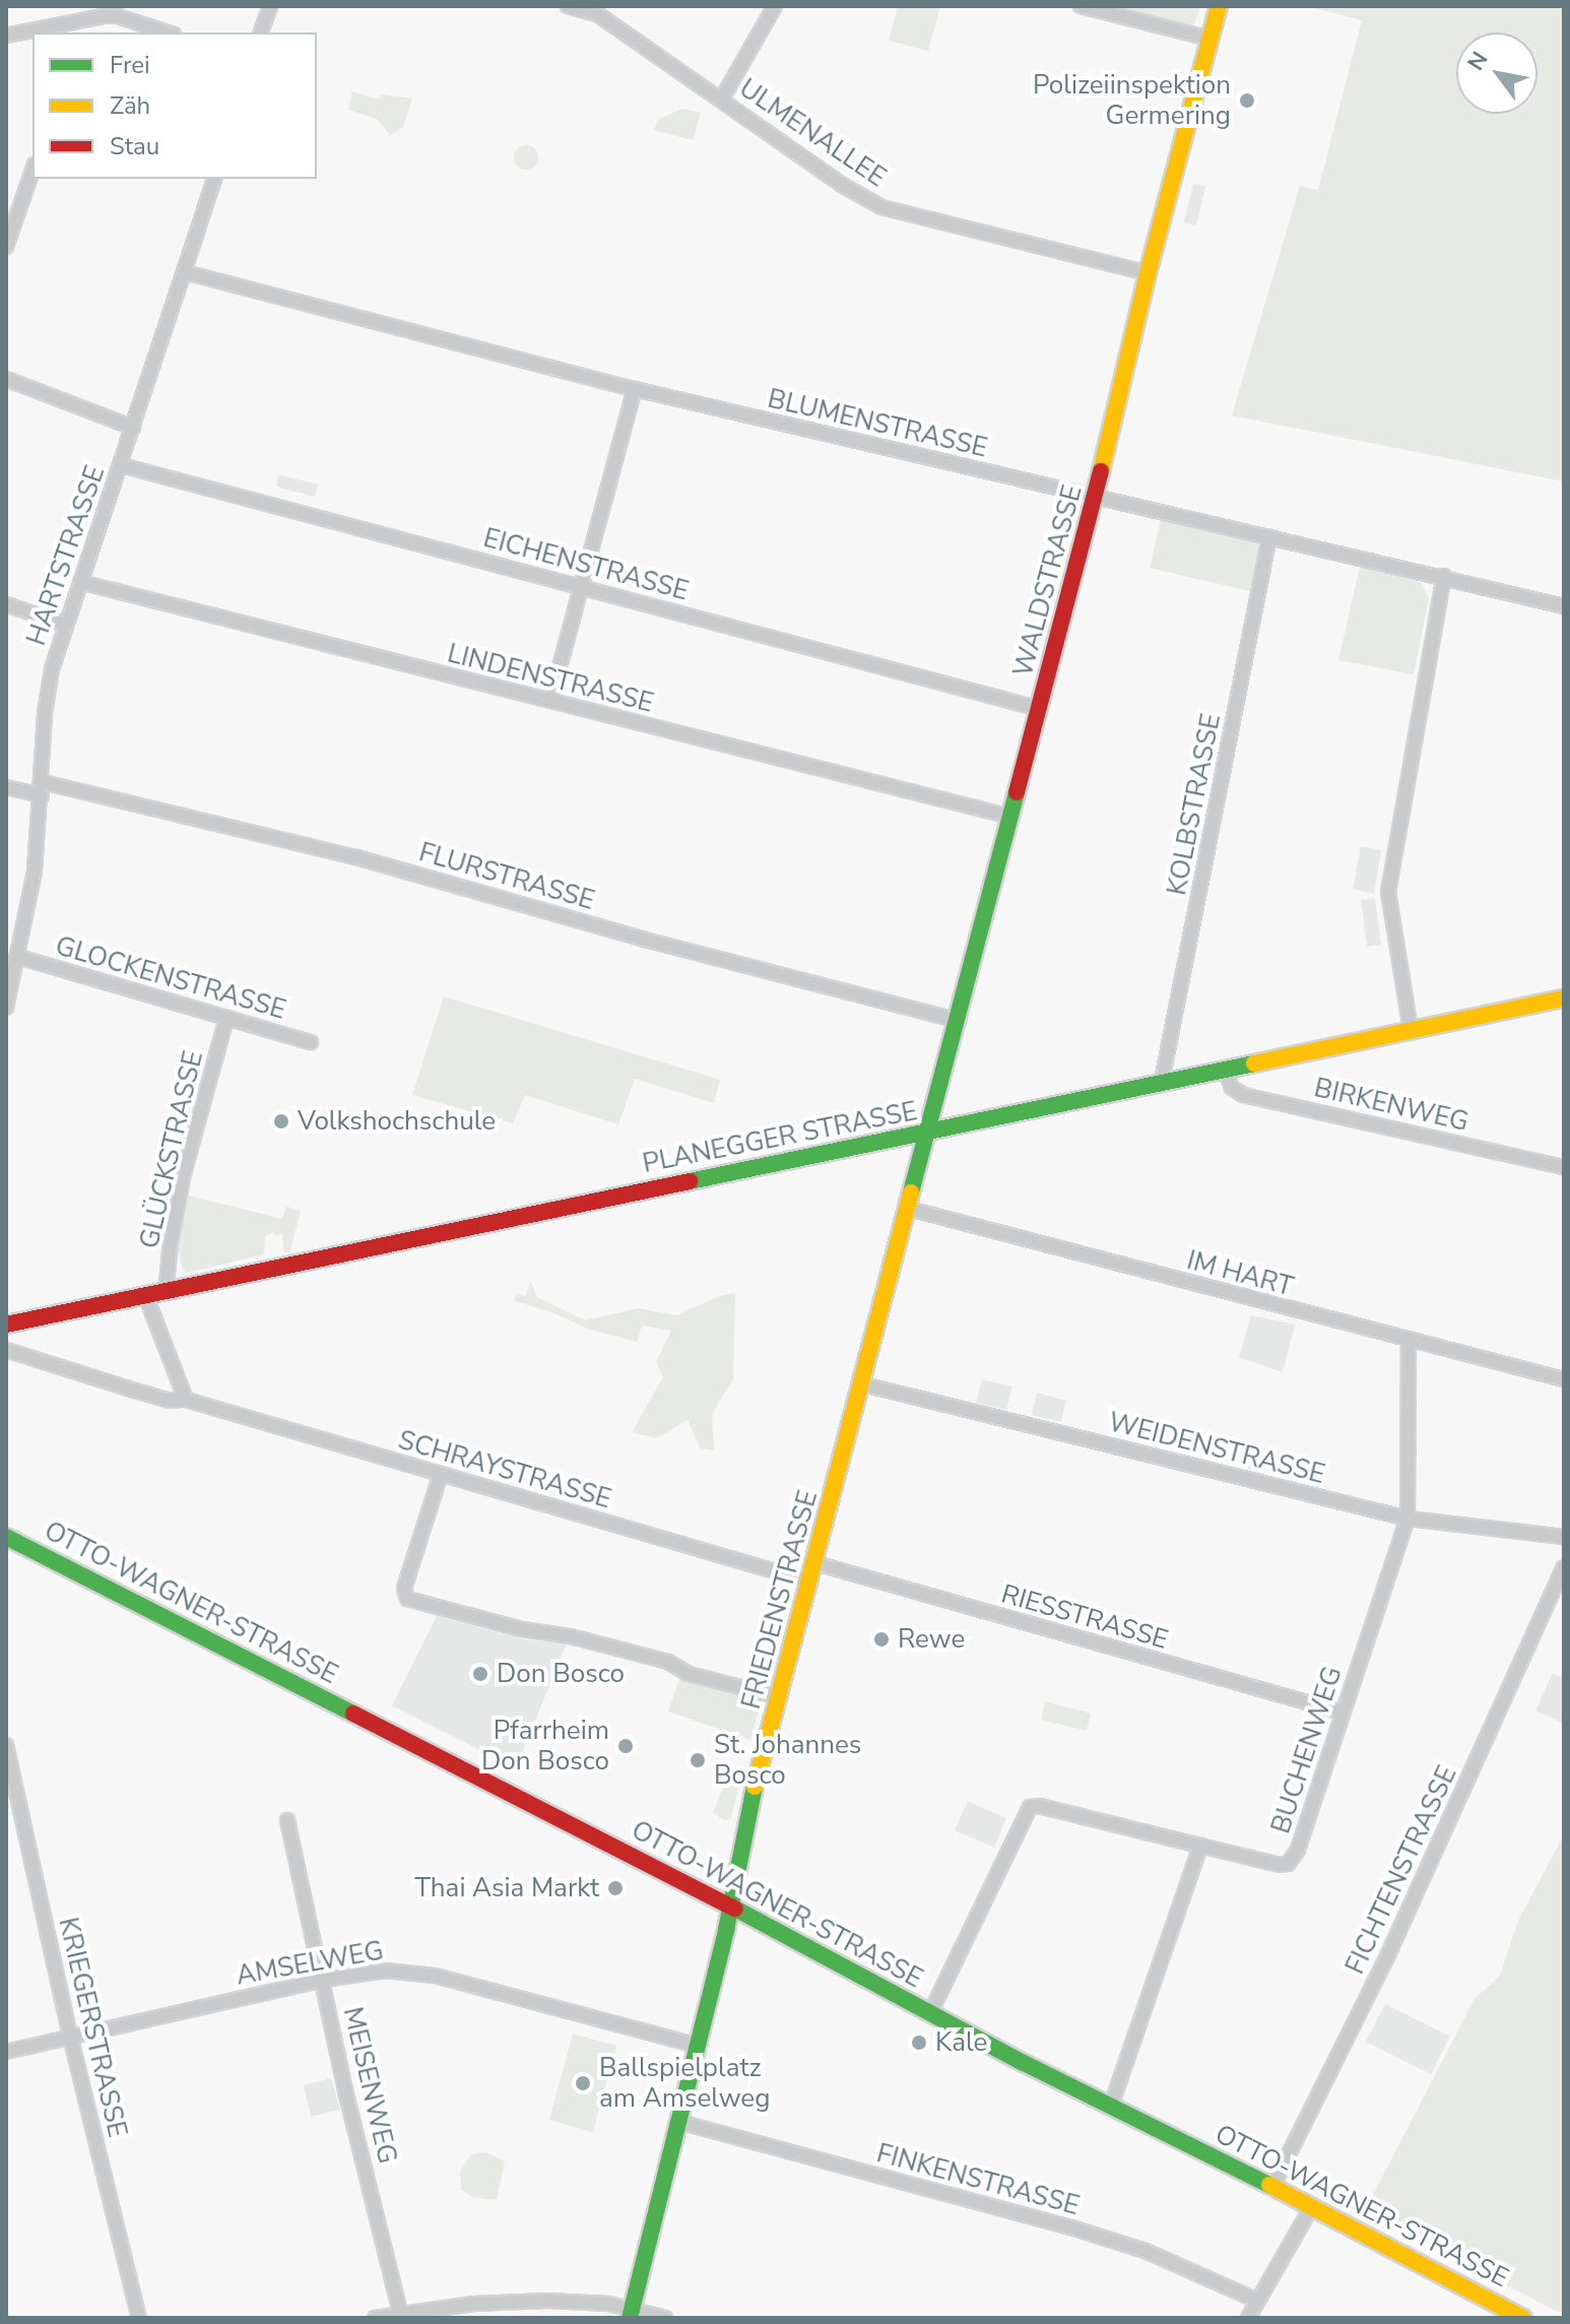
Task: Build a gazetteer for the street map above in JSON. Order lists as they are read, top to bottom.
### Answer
{
  "streets": {
    "street": [
      "ULMENALLEE",
      "BLUMENSTRASSE",
      "HARTSTRASSE",
      "EICHENSTRASSE",
      "WALDSTRASSE",
      "LINDENSTRASSE",
      "KOLBSTRASSE",
      "FLURSTRASSE",
      "GLOCKENSTRASSE",
      "BIRKENWEG",
      "PLANEGGER STRASSE",
      "GLÜCKSTRASSE",
      "IM HART",
      "WEIDENSTRASSE",
      "SCHRAYSTRASSE",
      "FRIEDENSTRASSE",
      "OTTO-WAGNER-STRASSE",
      "RIESSTRASSE",
      "BUCHENWEG",
      "FICHTENSTRASSE",
      "AMSELWEG",
      "KRIEGERSTRASSE",
      "MEISENWEG",
      "FINKENSTRASSE"
    ]
  },
  "crossings": [
    ["ULMENALLEE", "WALDSTRASSE"],
    ["BLUMENSTRASSE", "HARTSTRASSE"],
    ["BLUMENSTRASSE", "WALDSTRASSE"],
    ["BLUMENSTRASSE", "KOLBSTRASSE"],
    ["HARTSTRASSE", "EICHENSTRASSE"],
    ["HARTSTRASSE", "LINDENSTRASSE"],
    ["HARTSTRASSE", "FLURSTRASSE"],
    ["HARTSTRASSE", "GLOCKENSTRASSE"],
    ["EICHENSTRASSE", "WALDSTRASSE"],
    ["WALDSTRASSE", "LINDENSTRASSE"],
    ["WALDSTRASSE", "FLURSTRASSE"],
    ["WALDSTRASSE", "PLANEGGER STRASSE"],
    ["WALDSTRASSE", "FRIEDENSTRASSE"],
    ["KOLBSTRASSE", "PLANEGGER STRASSE"],
    ["GLOCKENSTRASSE", "GLÜCKSTRASSE"],
    ["BIRKENWEG", "PLANEGGER STRASSE"],
    ["PLANEGGER STRASSE", "GLÜCKSTRASSE"],
    ["PLANEGGER STRASSE", "FRIEDENSTRASSE"],
    ["IM HART", "FRIEDENSTRASSE"],
    ["IM HART", "BUCHENWEG"],
    ["WEIDENSTRASSE", "FRIEDENSTRASSE"],
    ["WEIDENSTRASSE", "BUCHENWEG"],
    ["SCHRAYSTRASSE", "FRIEDENSTRASSE"],
    ["FRIEDENSTRASSE", "OTTO-WAGNER-STRASSE"],
    ["FRIEDENSTRASSE", "RIESSTRASSE"],
    ["FRIEDENSTRASSE", "AMSELWEG"],
    ["FRIEDENSTRASSE", "FINKENSTRASSE"],
    ["OTTO-WAGNER-STRASSE", "FICHTENSTRASSE"],
    ["RIESSTRASSE", "BUCHENWEG"],
    ["AMSELWEG", "KRIEGERSTRASSE"],
    ["AMSELWEG", "MEISENWEG"]
  ],
  "places": [
    "Polizeiinspektion Germering",
    "Volkshochschule",
    "Rewe",
    "Don Bosco",
    "Pfarrheim Don Bosco",
    "St. Johannes Bosco",
    "Thai Asia Markt",
    "Kale",
    "Ballspielplatz am Amselweg"
  ],
  "legend": ["Frei", "Zäh", "Stau"],
  "north": "top left"
}
